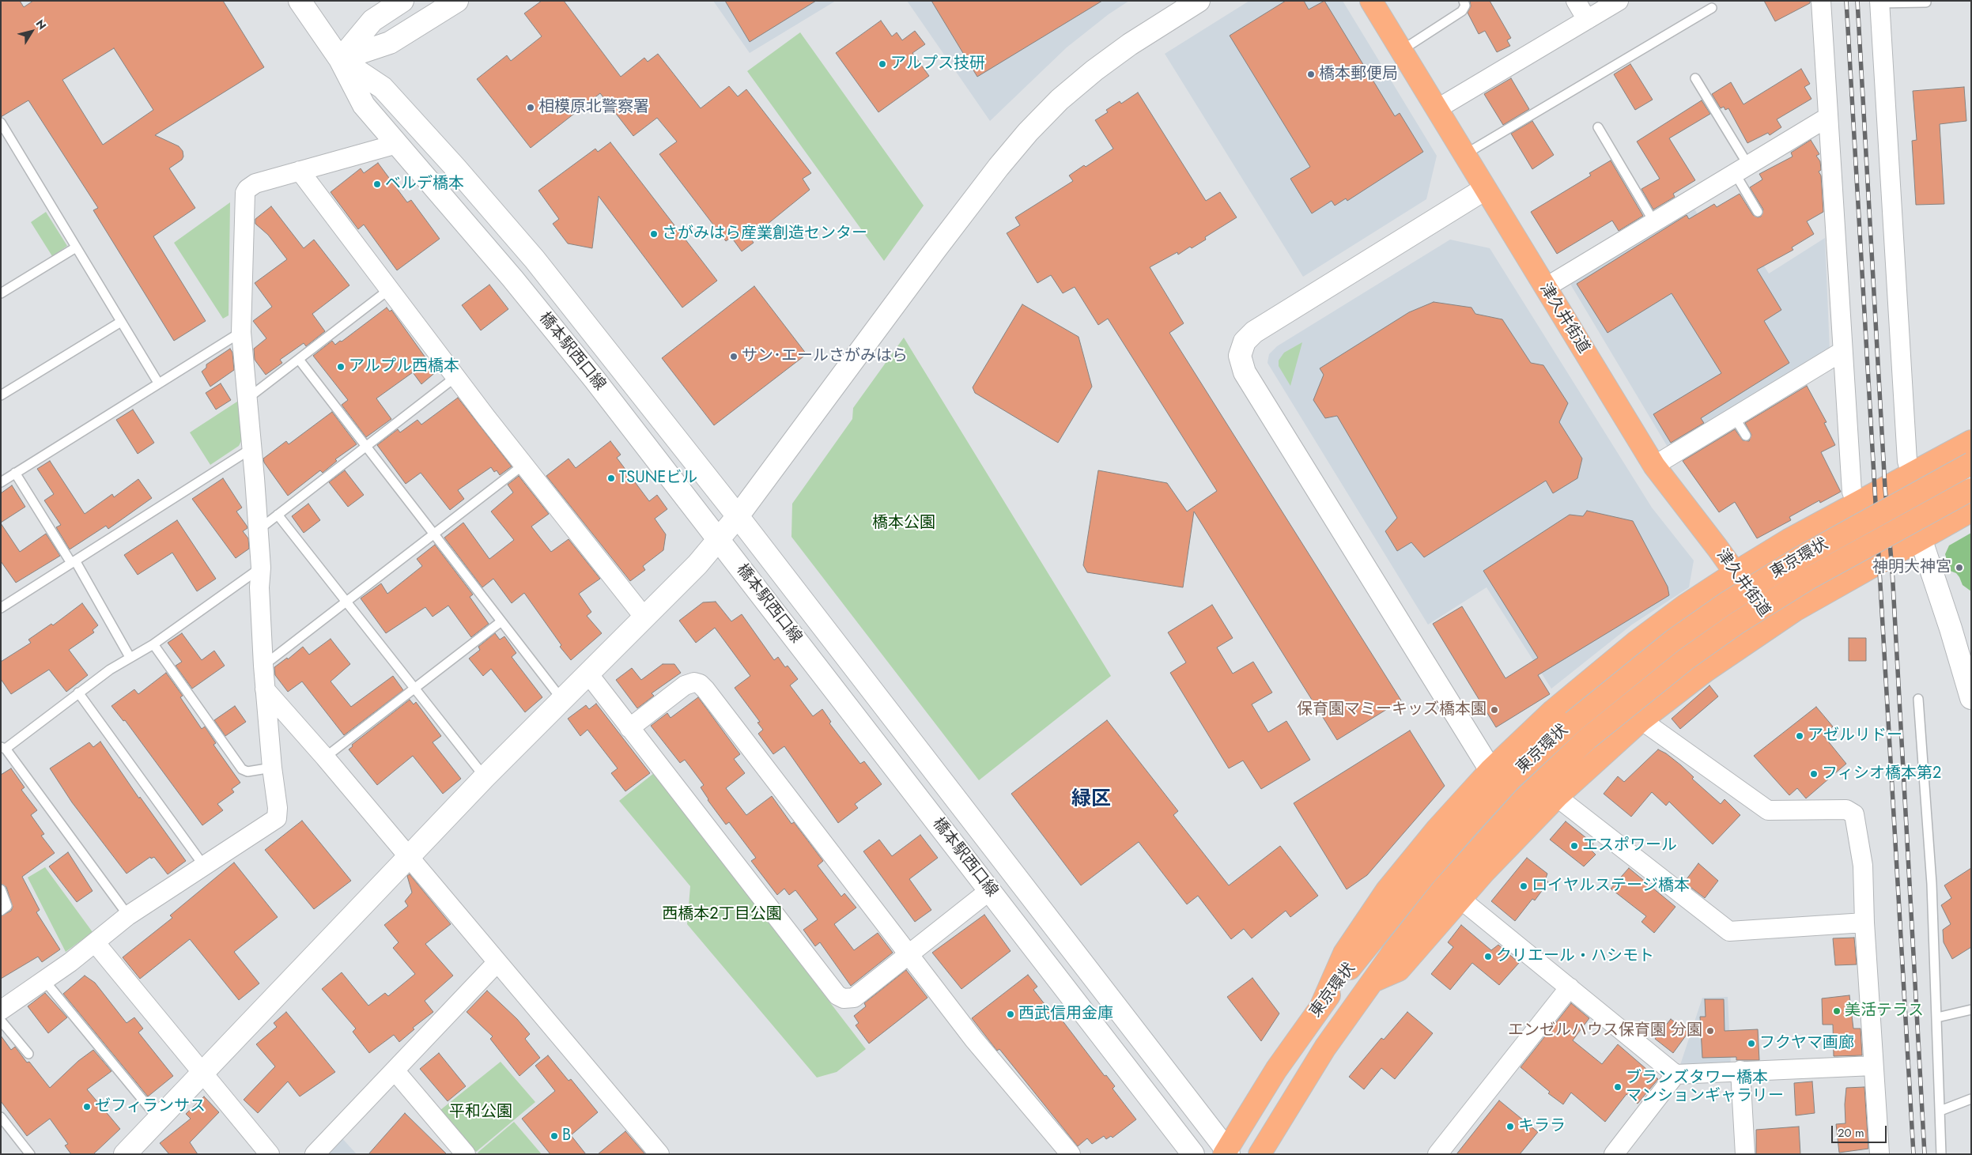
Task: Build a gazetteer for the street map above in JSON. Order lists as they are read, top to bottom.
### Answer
{
  "streets": {
    "highway": ["津久井街道", "東京環状"],
    "street": ["橋本駅西口線"]
  },
  "crossings": [
    ["橋本駅西口線", "東京環状"]
  ],
  "districts": ["緑区"],
  "parks": ["橋本公園", "西橋本2丁目公園", "平和公園"],
  "places": [
    "アルプス技研",
    "橋本郵便局",
    "相模原北警察署",
    "ベルデ橋本",
    "さがみはら産業創造センター",
    "サン･エールさがみはら",
    "アルプル西橋本",
    "TSUNEビル",
    "神明大神宮",
    "保育園マミーキッズ橋本園",
    "アゼルリドー",
    "フィシオ橋本第2",
    "エスポワール",
    "ロイヤルステージ橋本",
    "クリエール・ハシモト",
    "美活テラス",
    "西武信用金庫",
    "エンゼルハウス保育園 分園",
    "フクヤマ画廊",
    "ブランズタワー橋本 マンションギャラリー",
    "ゼフィランサス",
    "キララ",
    "B"
  ],
  "scale_bar": "20 m",
  "north": "top right"
}
